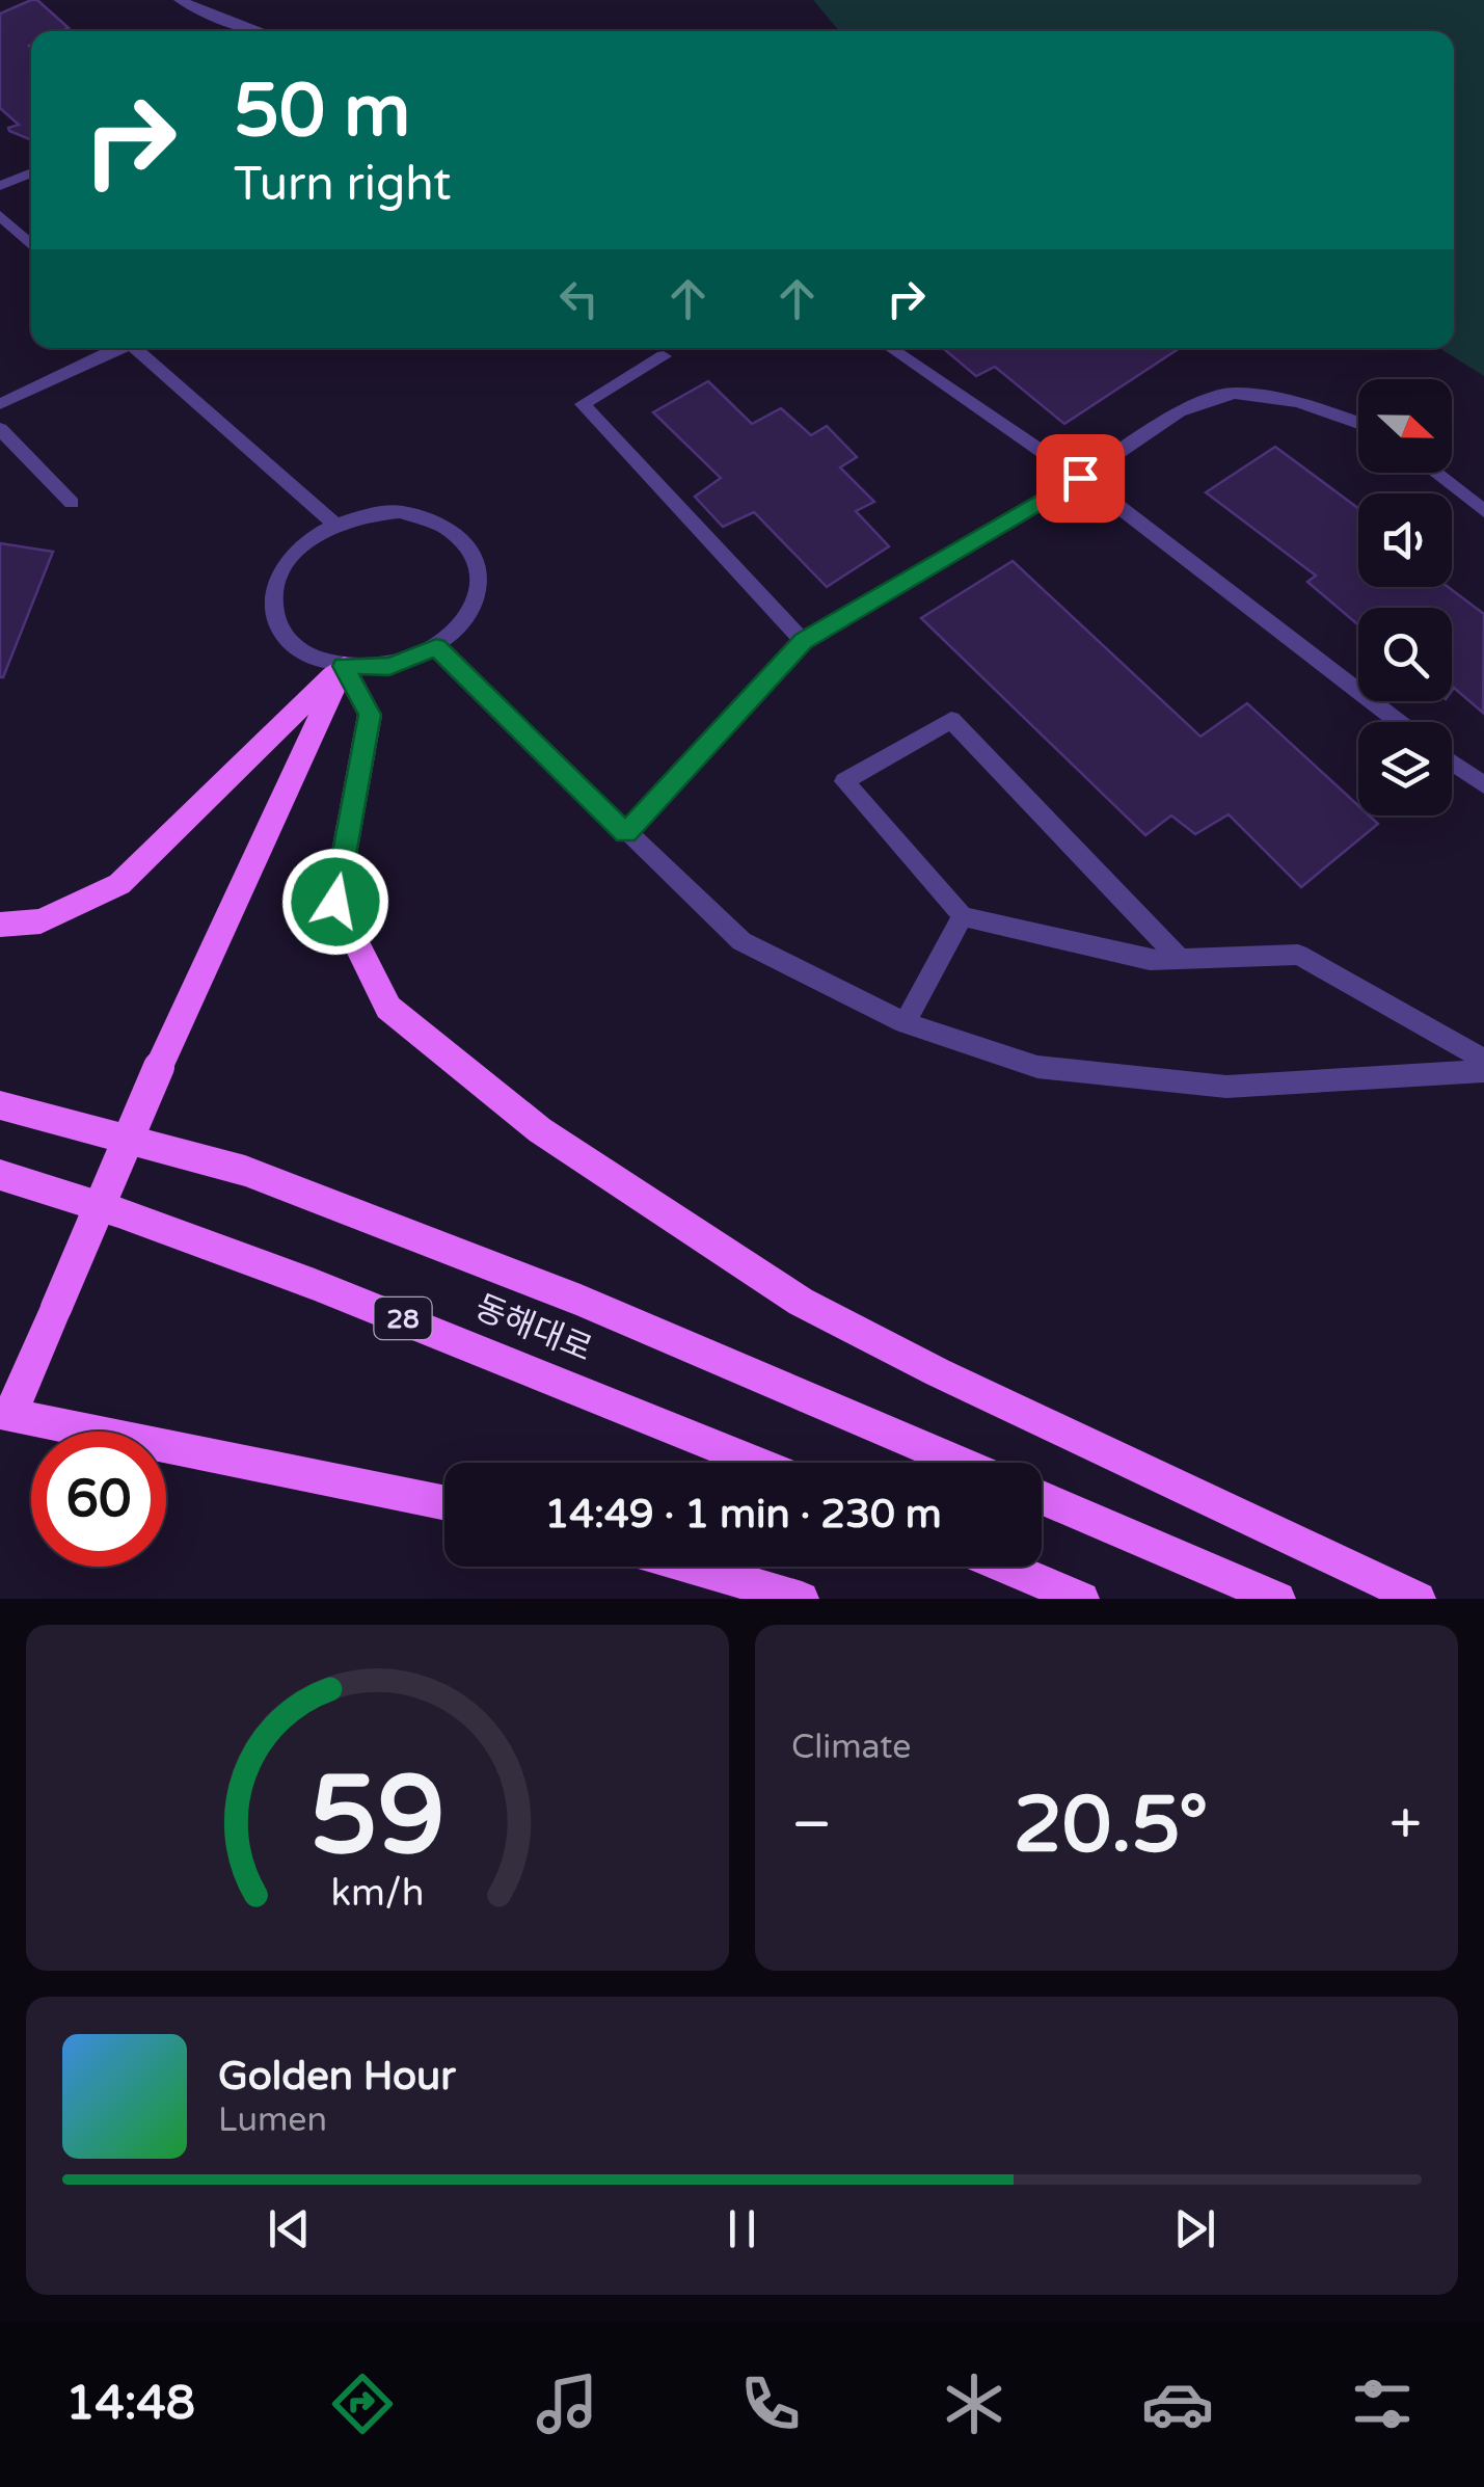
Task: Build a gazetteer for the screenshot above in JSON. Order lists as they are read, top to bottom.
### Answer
{
  "streets": {
    "main road": ["28", "동해대로"]
  },
  "north": "right",
  "page": {
    "turn": ["50 m", "Turn right"],
    "limit": "60",
    "trip": "14:49 · 1 min · 230 m",
    "tile": "Climate",
    "heat": ["−", "20.5°", "+"],
    "song": ["Golden Hour", "Lumen"],
    "tabs": "14:48",
    "gauge": ["59", "km/h"]
  }
}
